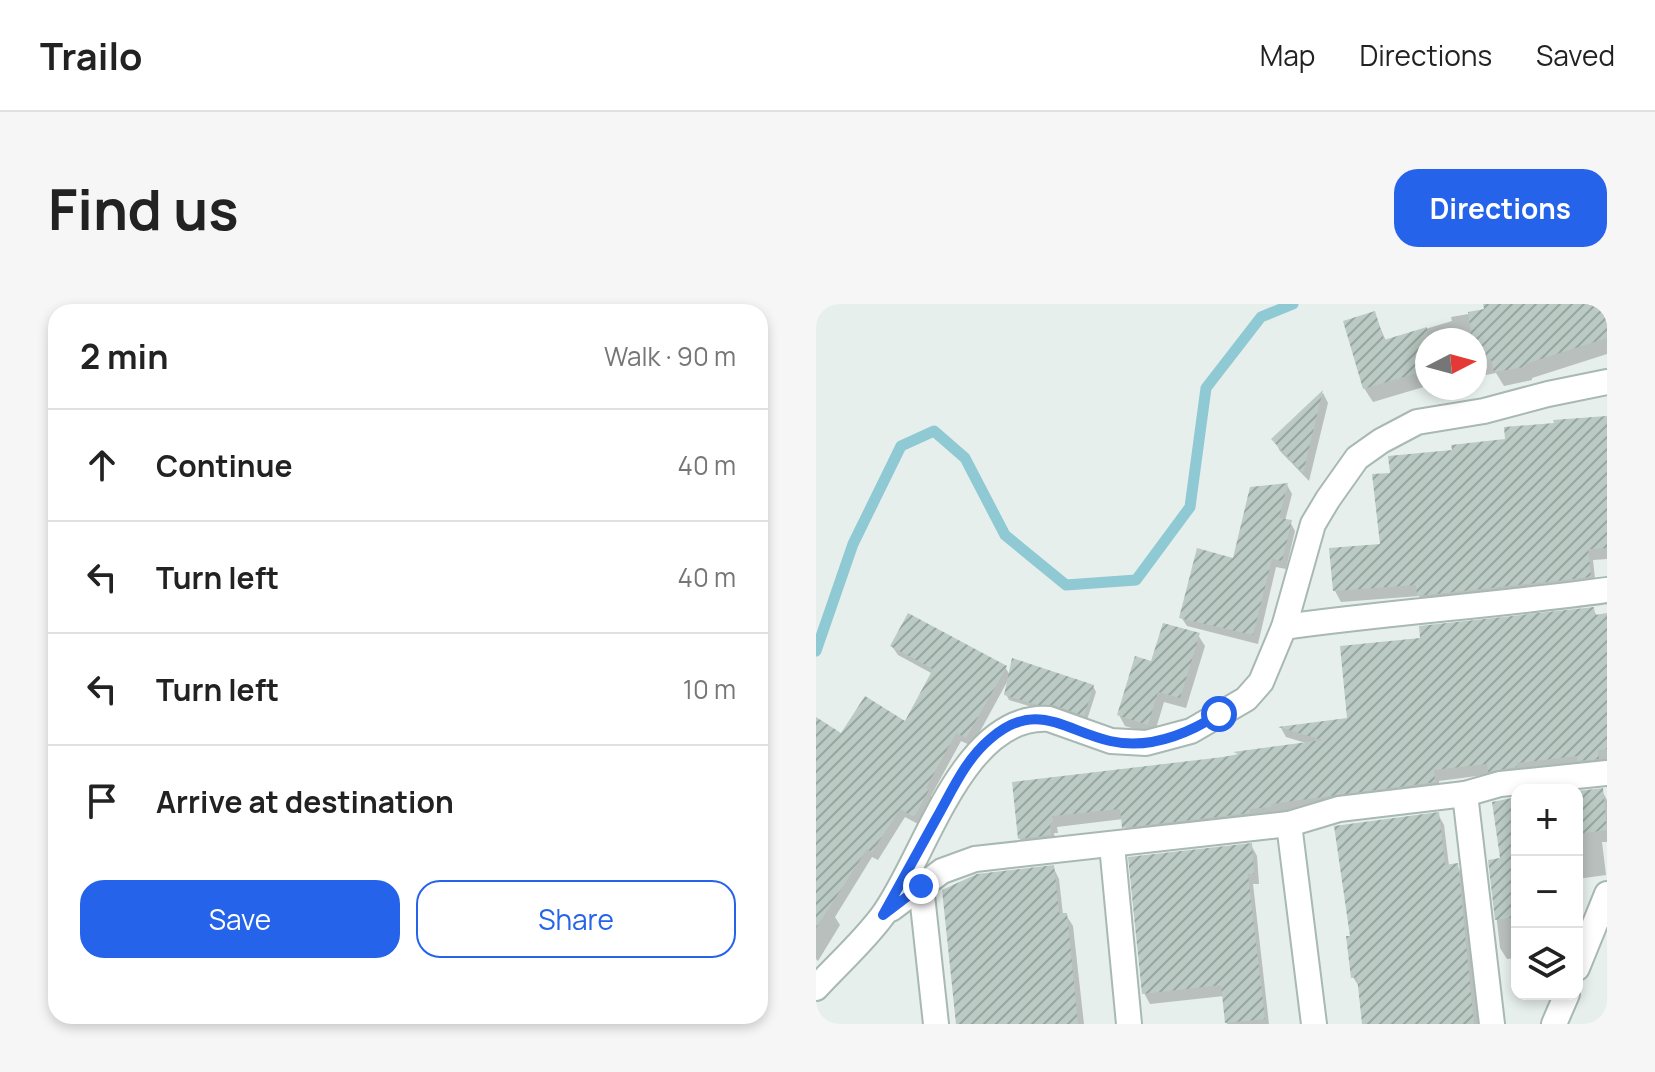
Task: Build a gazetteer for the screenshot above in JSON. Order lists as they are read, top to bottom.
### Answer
{
  "north": "right",
  "page": {
    "header": "Trailo",
    "nav": ["Map", "Directions", "Saved"],
    "buttons": [
      "Directions",
      ["Save", "Share"]
    ],
    "title": "Find us",
    "heading": ["2 min", "Walk · 90 m"],
    "list": [
      ["Continue", "40 m"],
      ["Turn left", "40 m"],
      ["Turn left", "10 m"],
      "Arrive at destination"
    ],
    "map_buttons": ["+", "−"]
  }
}
